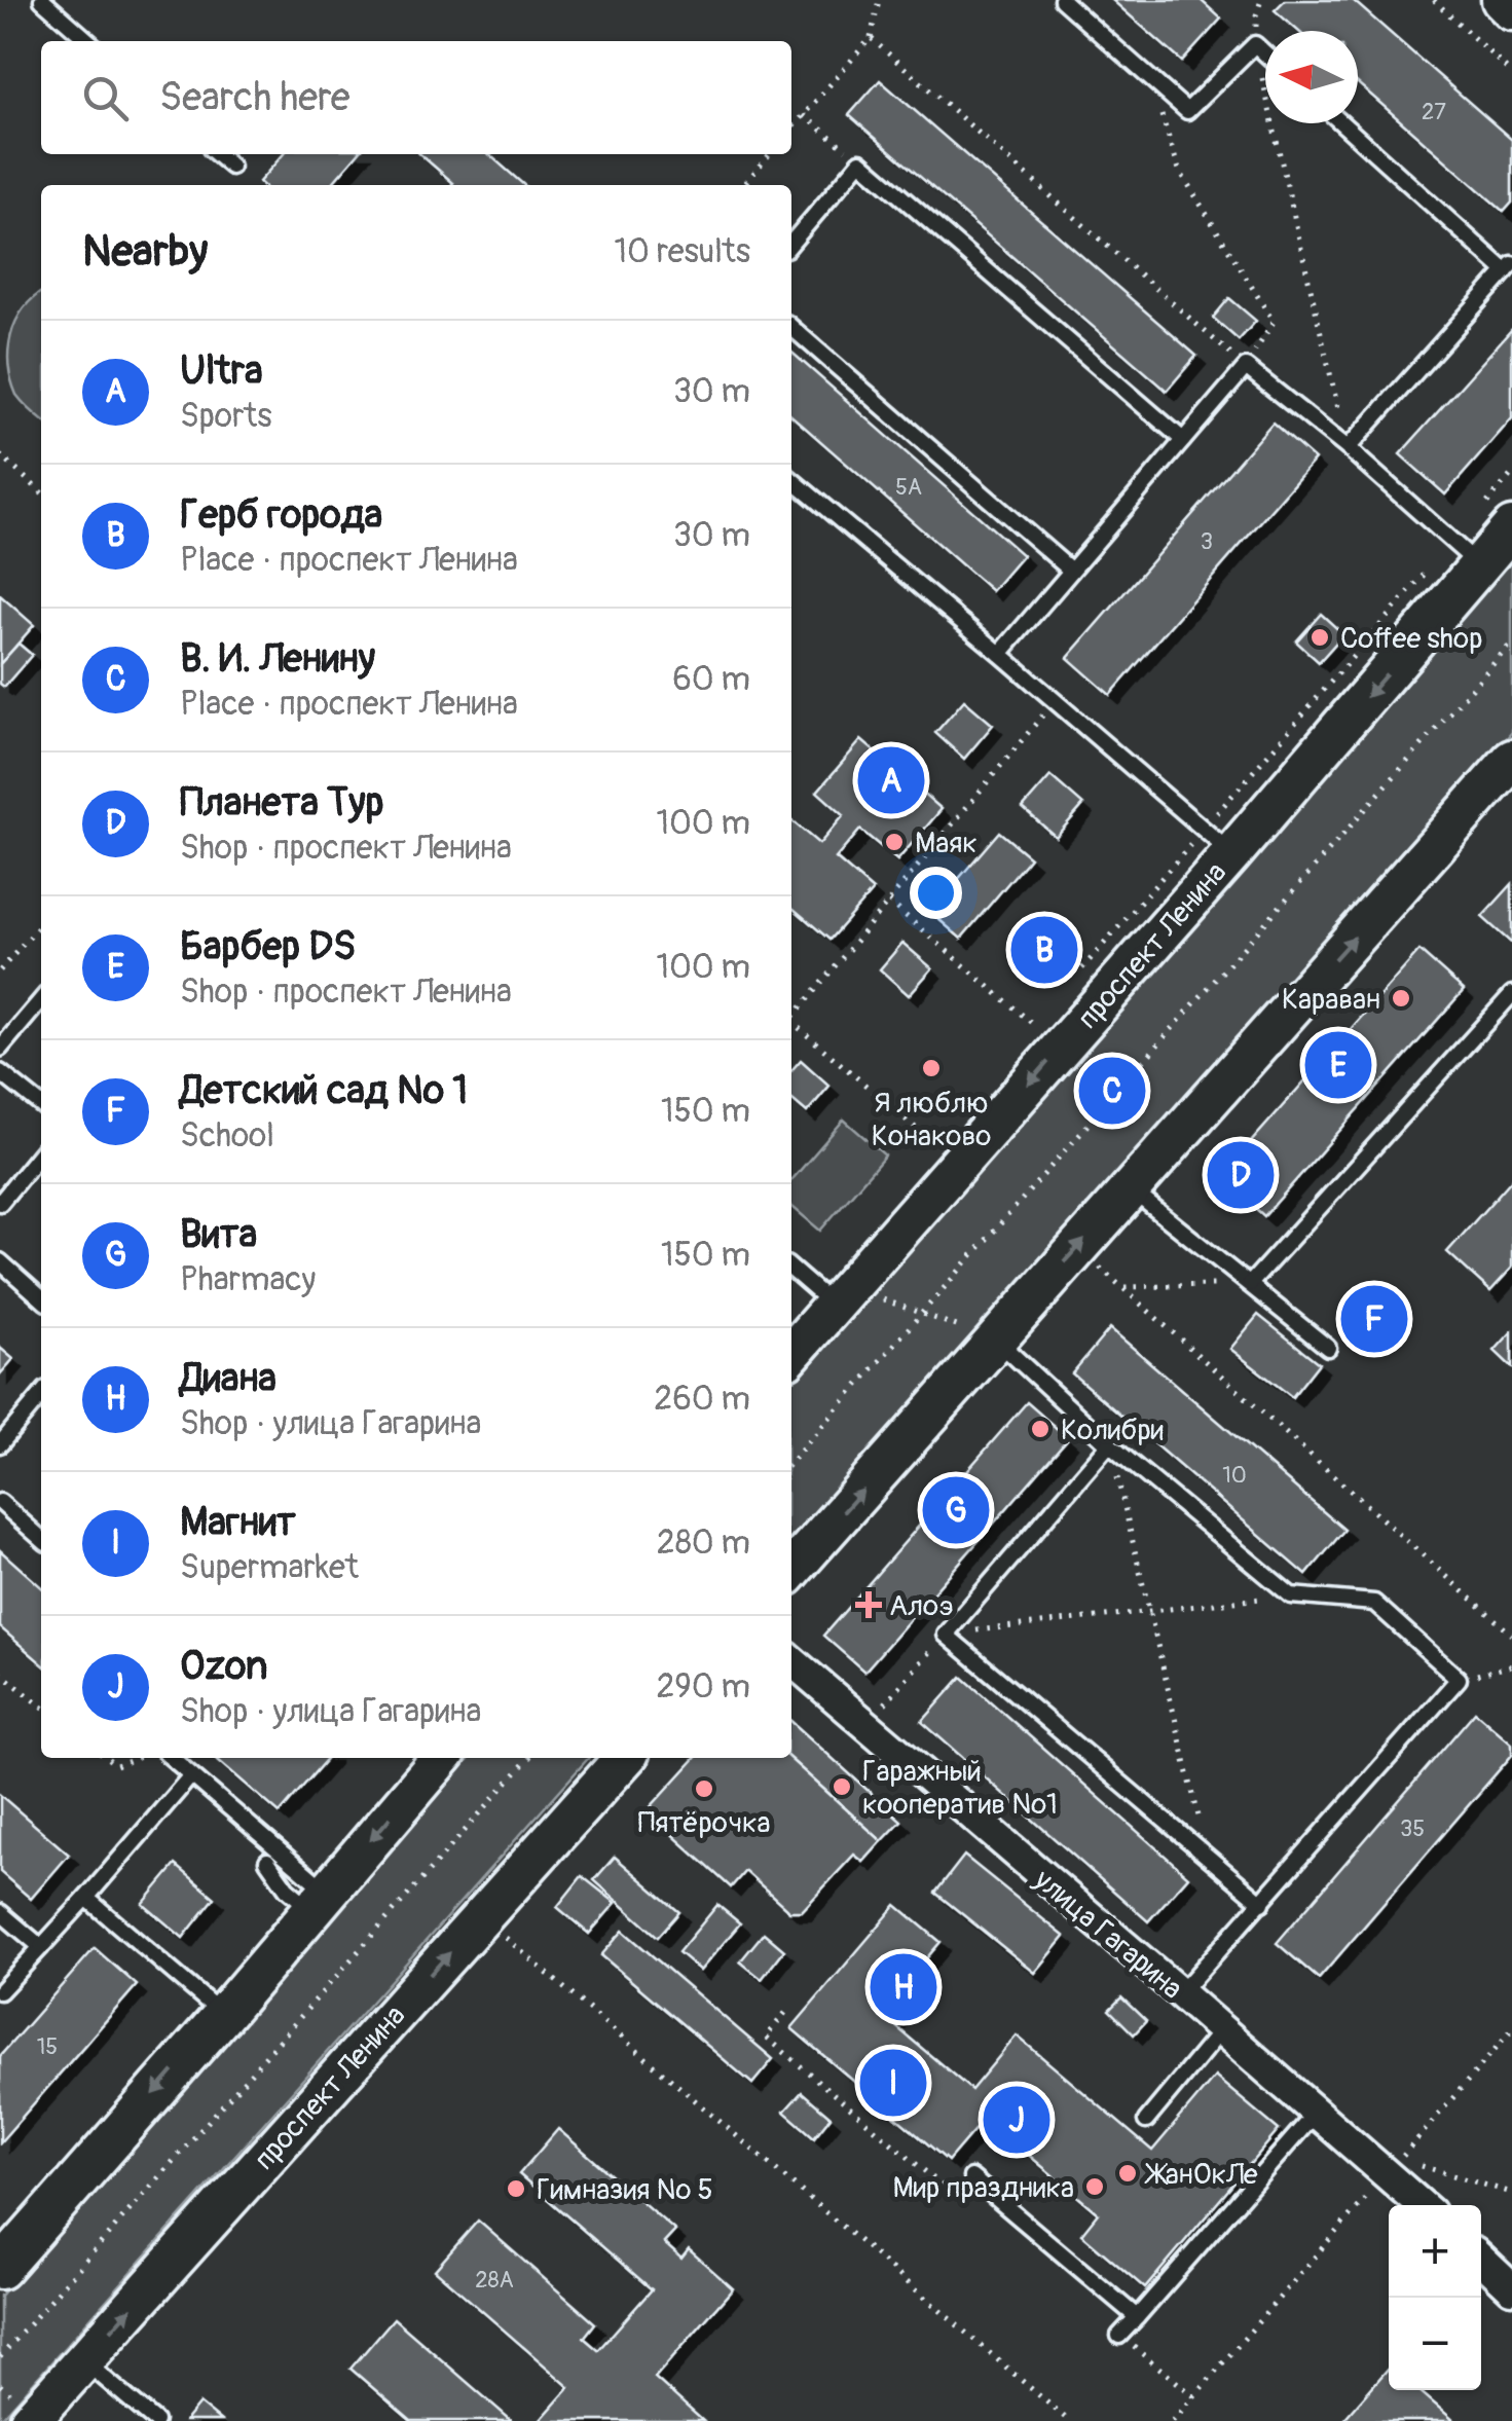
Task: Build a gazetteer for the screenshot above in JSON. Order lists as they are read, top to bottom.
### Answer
{
  "streets": {
    "street": ["проспект Ленина", "улица Гагарина"]
  },
  "places": {
    "other": [
      "Coffee shop",
      "Маяк",
      "Караван",
      "Я люблю Конаково",
      "Колибри",
      "Гаражный кооператив №1",
      "Пятёрочка",
      "ЖанОкЛе",
      "Мир праздника",
      "Гимназия № 5"
    ],
    "health": ["Алоэ"]
  },
  "house_numbers": [
    "27",
    "5А",
    "3",
    "10",
    "35",
    "15",
    "28А"
  ],
  "north": "left",
  "page": {
    "search": "Search here",
    "heading": ["Nearby", "10 results"],
    "list": [
      {
        "mark": "A",
        "name": "Ultra",
        "note": "Sports",
        "value": "30 m"
      },
      {
        "mark": "B",
        "name": "Герб города",
        "note": "Place · проспект Ленина",
        "value": "30 m"
      },
      {
        "mark": "C",
        "name": "В. И. Ленину",
        "note": "Place · проспект Ленина",
        "value": "60 m"
      },
      {
        "mark": "D",
        "name": "Планета Тур",
        "note": "Shop · проспект Ленина",
        "value": "100 m"
      },
      {
        "mark": "E",
        "name": "Барбер DS",
        "note": "Shop · проспект Ленина",
        "value": "100 m"
      },
      {
        "mark": "F",
        "name": "Детский сад № 1",
        "note": "School",
        "value": "150 m"
      },
      {
        "mark": "G",
        "name": "Вита",
        "note": "Pharmacy",
        "value": "150 m"
      },
      {
        "mark": "H",
        "name": "Диана",
        "note": "Shop · улица Гагарина",
        "value": "260 m"
      },
      {
        "mark": "I",
        "name": "Магнит",
        "note": "Supermarket",
        "value": "280 m"
      },
      {
        "mark": "J",
        "name": "Ozon",
        "note": "Shop · улица Гагарина",
        "value": "290 m"
      }
    ],
    "pins": [
      "A",
      "B",
      "E",
      "C",
      "D",
      "F",
      "G",
      "H",
      "I",
      "J"
    ],
    "map_buttons": ["+", "−"]
  }
}
